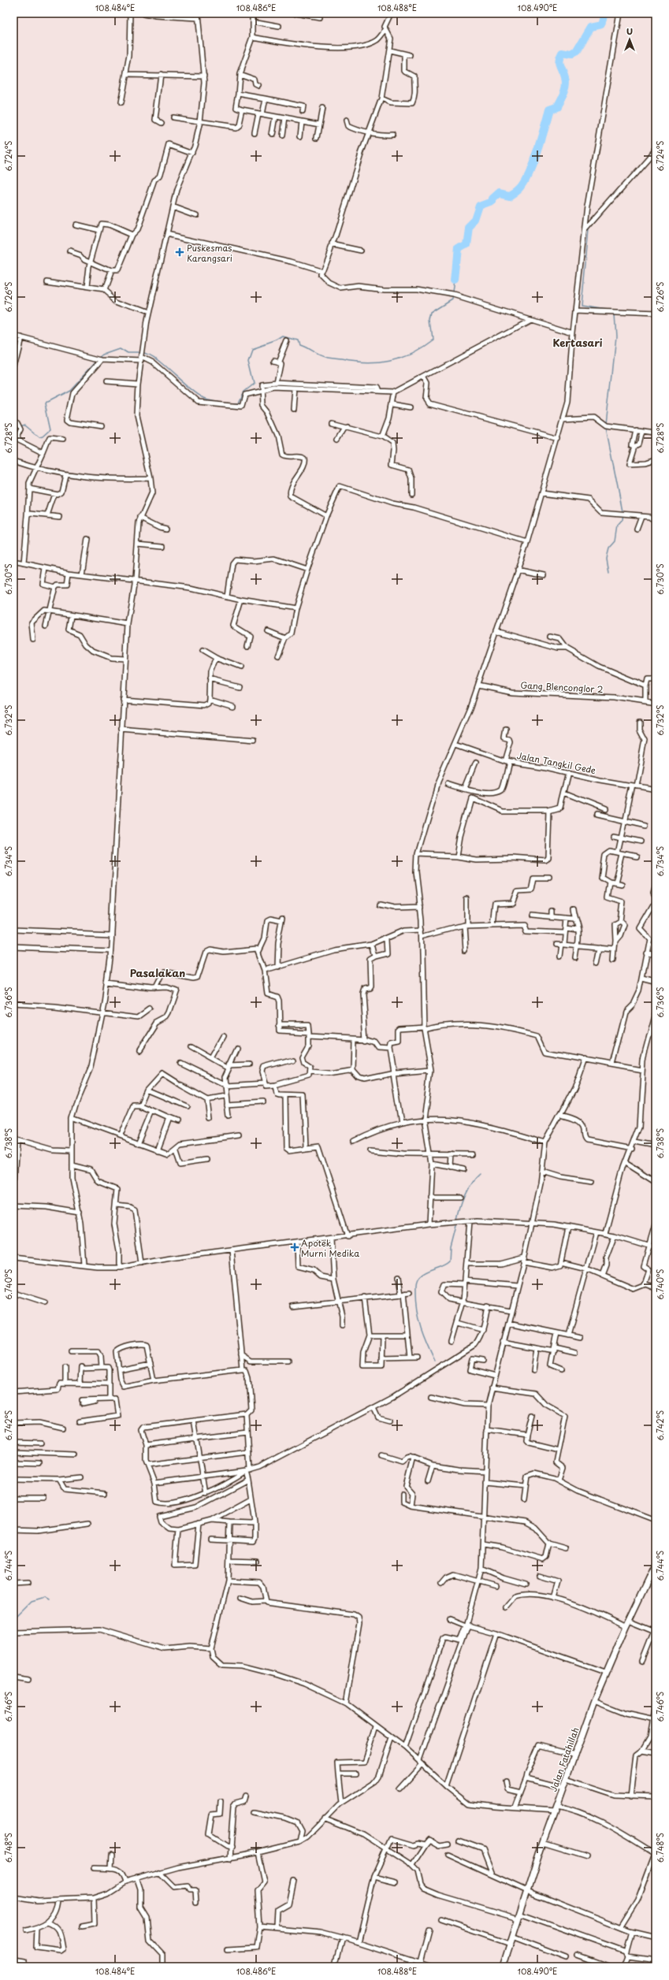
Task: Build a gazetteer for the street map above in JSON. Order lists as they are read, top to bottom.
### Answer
{
  "streets": {
    "street": ["Gang Blenconglor 2", "Jalan Tangkil Gede", "Jalan Fatahillah"]
  },
  "districts": ["Kertasari", "Pasalakan"],
  "places": {
    "health": ["Puskesmas Karangsari", "Apotek Murni Medika"]
  },
  "north": "top",
  "coordinates": [
    "108.484°E",
    "108.486°E",
    "108.488°E",
    "108.490°E",
    "6.724°S",
    "6.726°S",
    "6.728°S",
    "6.730°S",
    "6.732°S",
    "6.734°S",
    "6.736°S",
    "6.738°S",
    "6.740°S",
    "6.742°S",
    "6.744°S",
    "6.746°S",
    "6.748°S"
  ]
}
